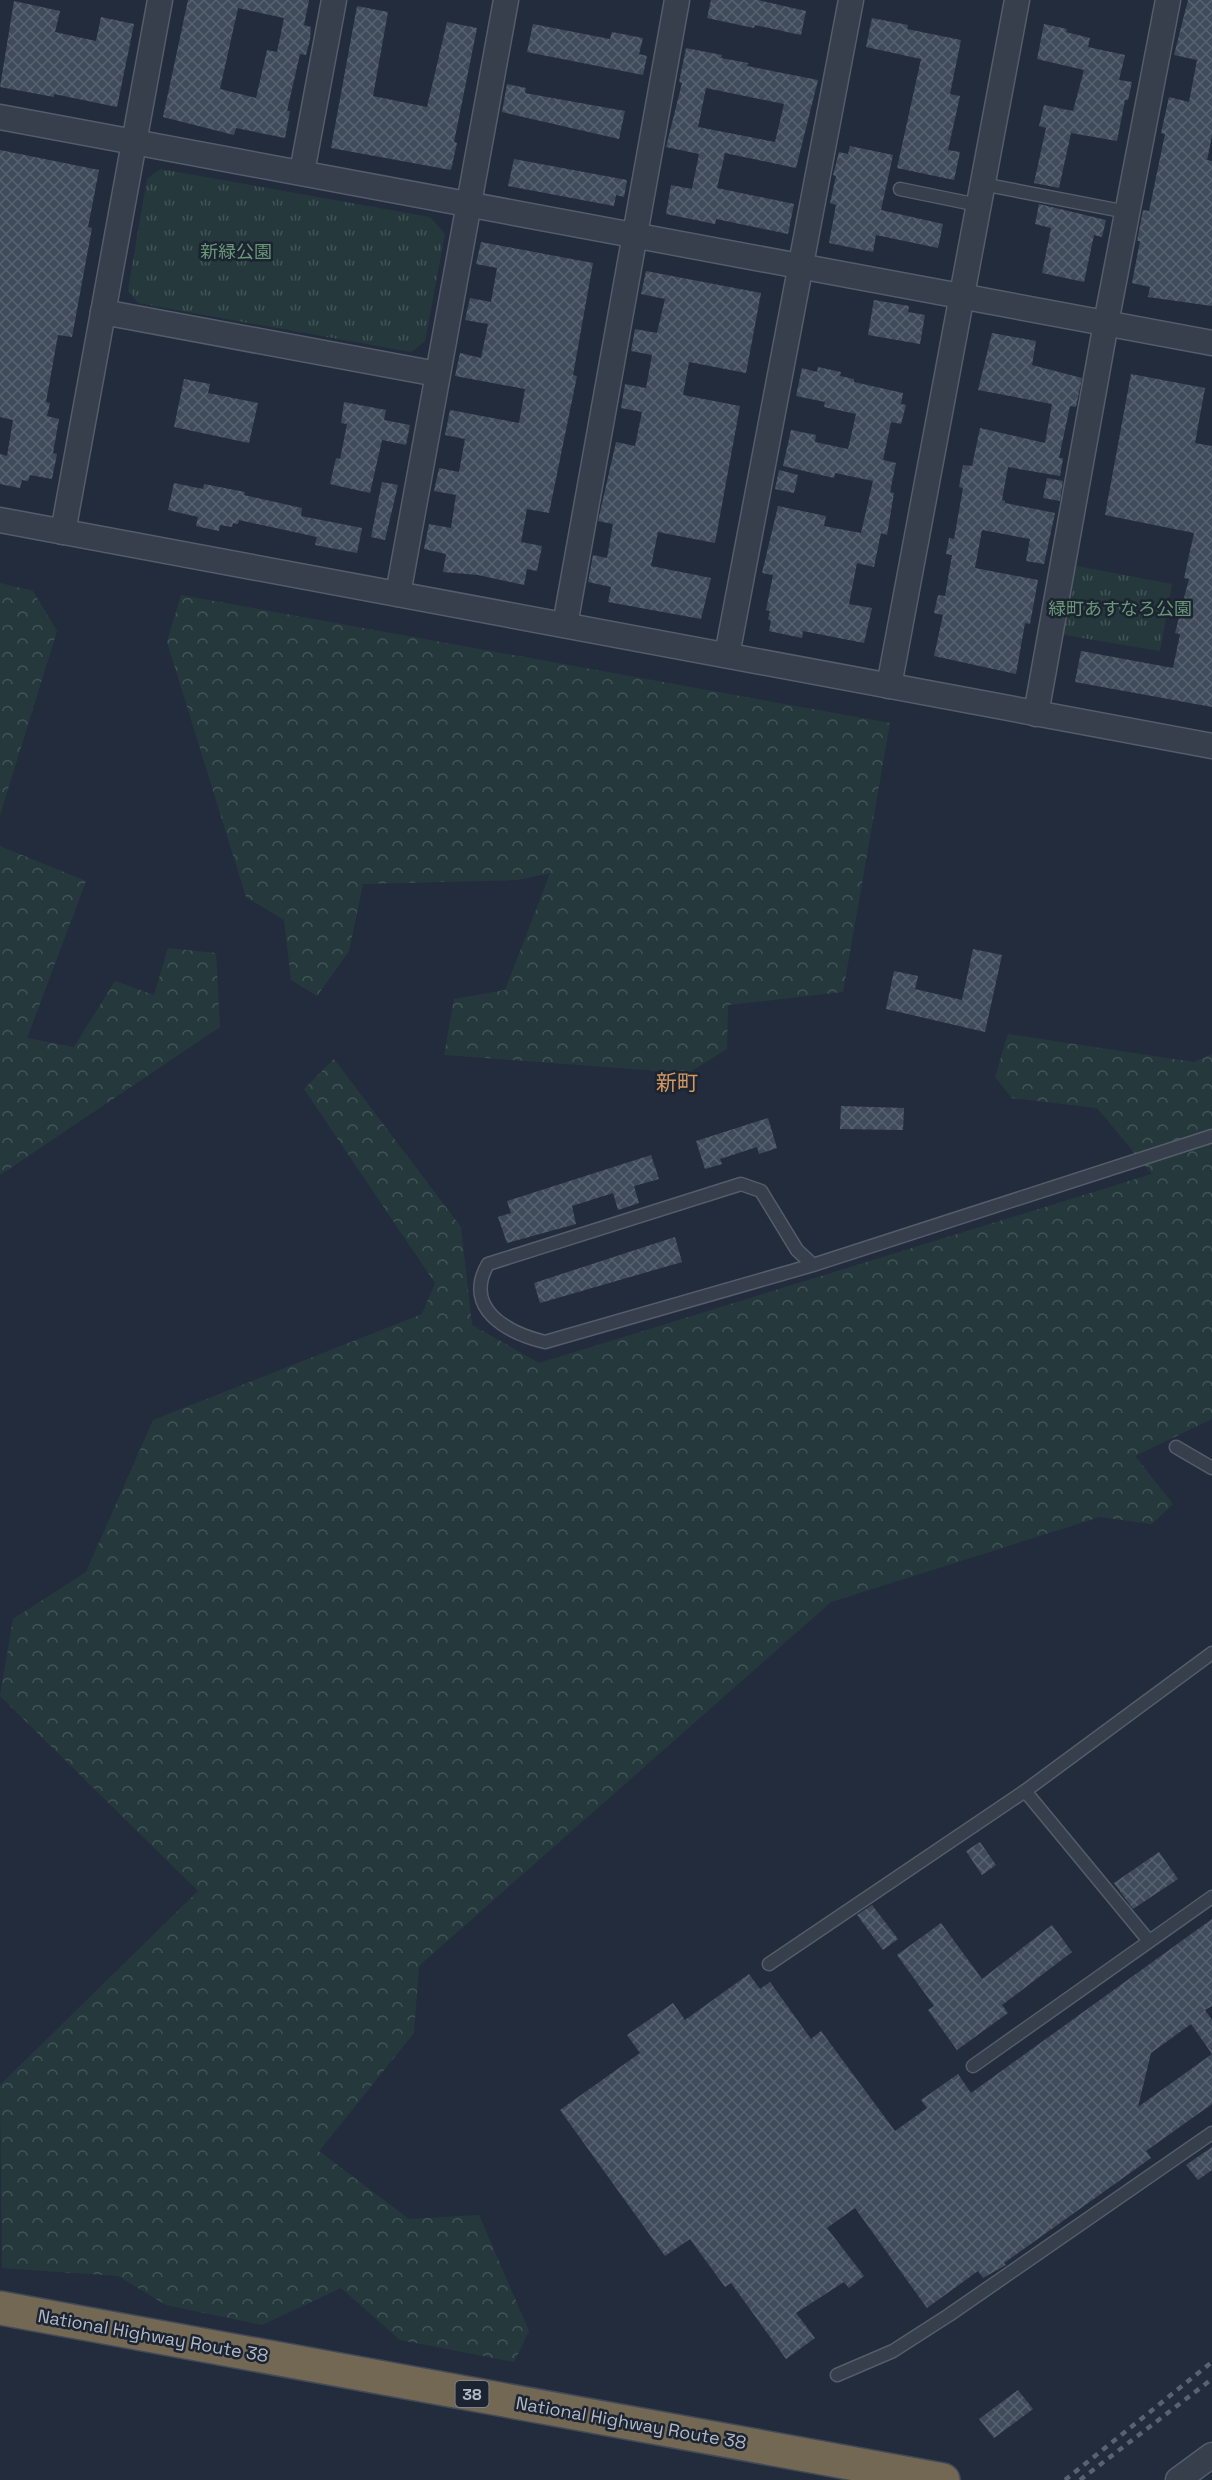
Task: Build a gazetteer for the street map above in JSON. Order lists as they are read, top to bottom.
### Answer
{
  "streets": {
    "highway": ["National Highway Route 38", "38"]
  },
  "districts": ["新町"],
  "parks": ["新緑公園", "緑町あすなろ公園"]
}
